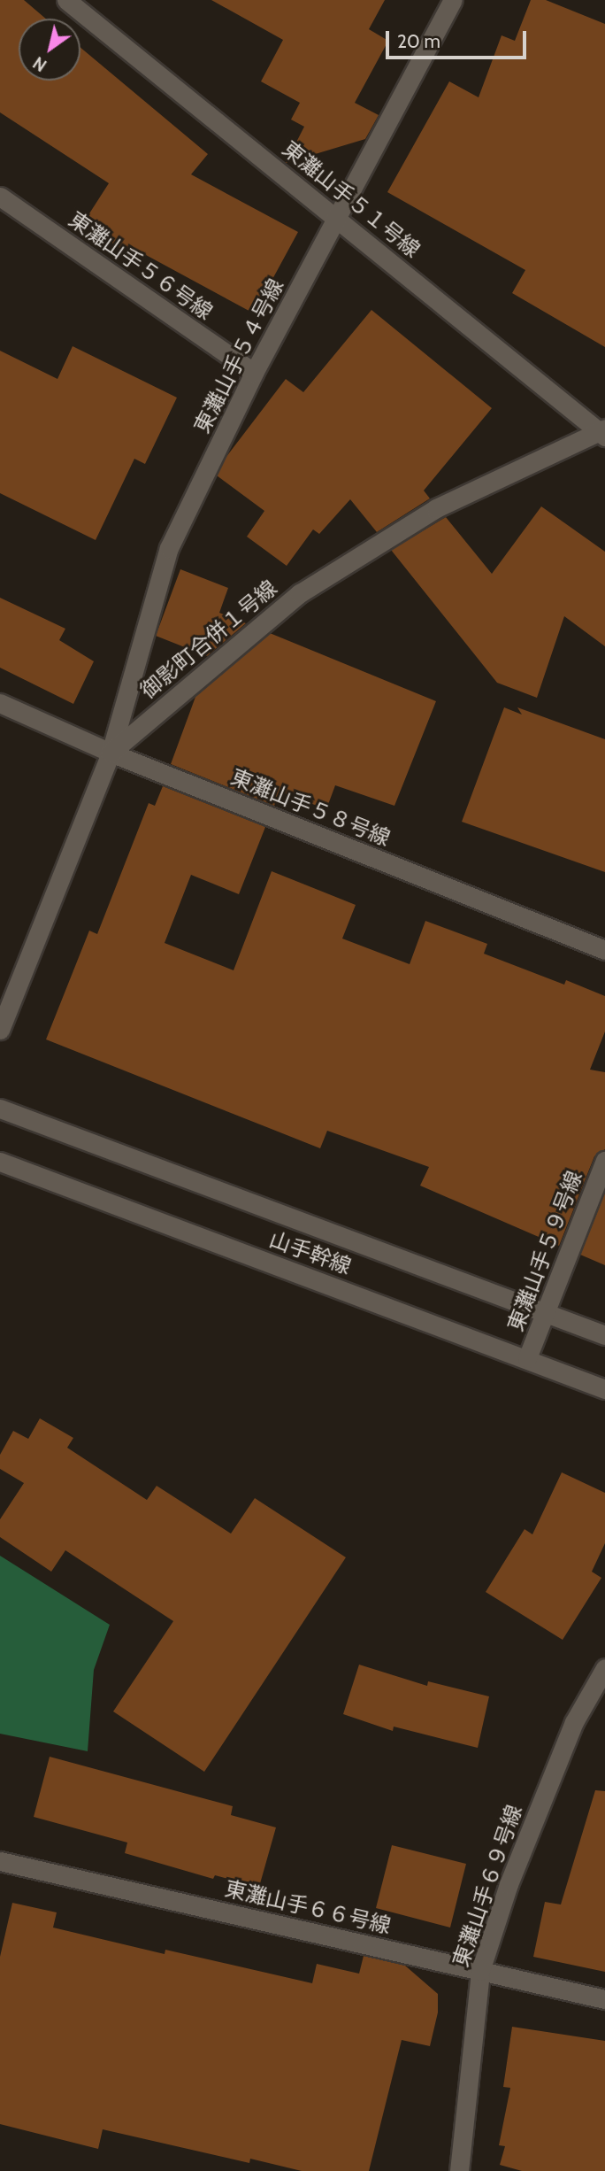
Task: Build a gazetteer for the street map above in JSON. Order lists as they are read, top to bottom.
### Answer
{
  "streets": {
    "street": [
      "東灘山手５１号線",
      "東灘山手５６号線",
      "東灘山手５４号線",
      "御影町合併１号線",
      "東灘山手５８号線",
      "東灘山手５９号線",
      "山手幹線",
      "東灘山手６９号線",
      "東灘山手６６号線"
    ]
  },
  "crossings": [
    ["東灘山手５１号線", "東灘山手５４号線"],
    ["東灘山手５１号線", "御影町合併１号線"],
    ["東灘山手５６号線", "東灘山手５４号線"],
    ["東灘山手５４号線", "御影町合併１号線"],
    ["東灘山手５４号線", "東灘山手５８号線"],
    ["御影町合併１号線", "東灘山手５８号線"],
    ["東灘山手５９号線", "山手幹線"],
    ["東灘山手６９号線", "東灘山手６６号線"]
  ],
  "scale_bar": "20 m",
  "north": "bottom left"
}
